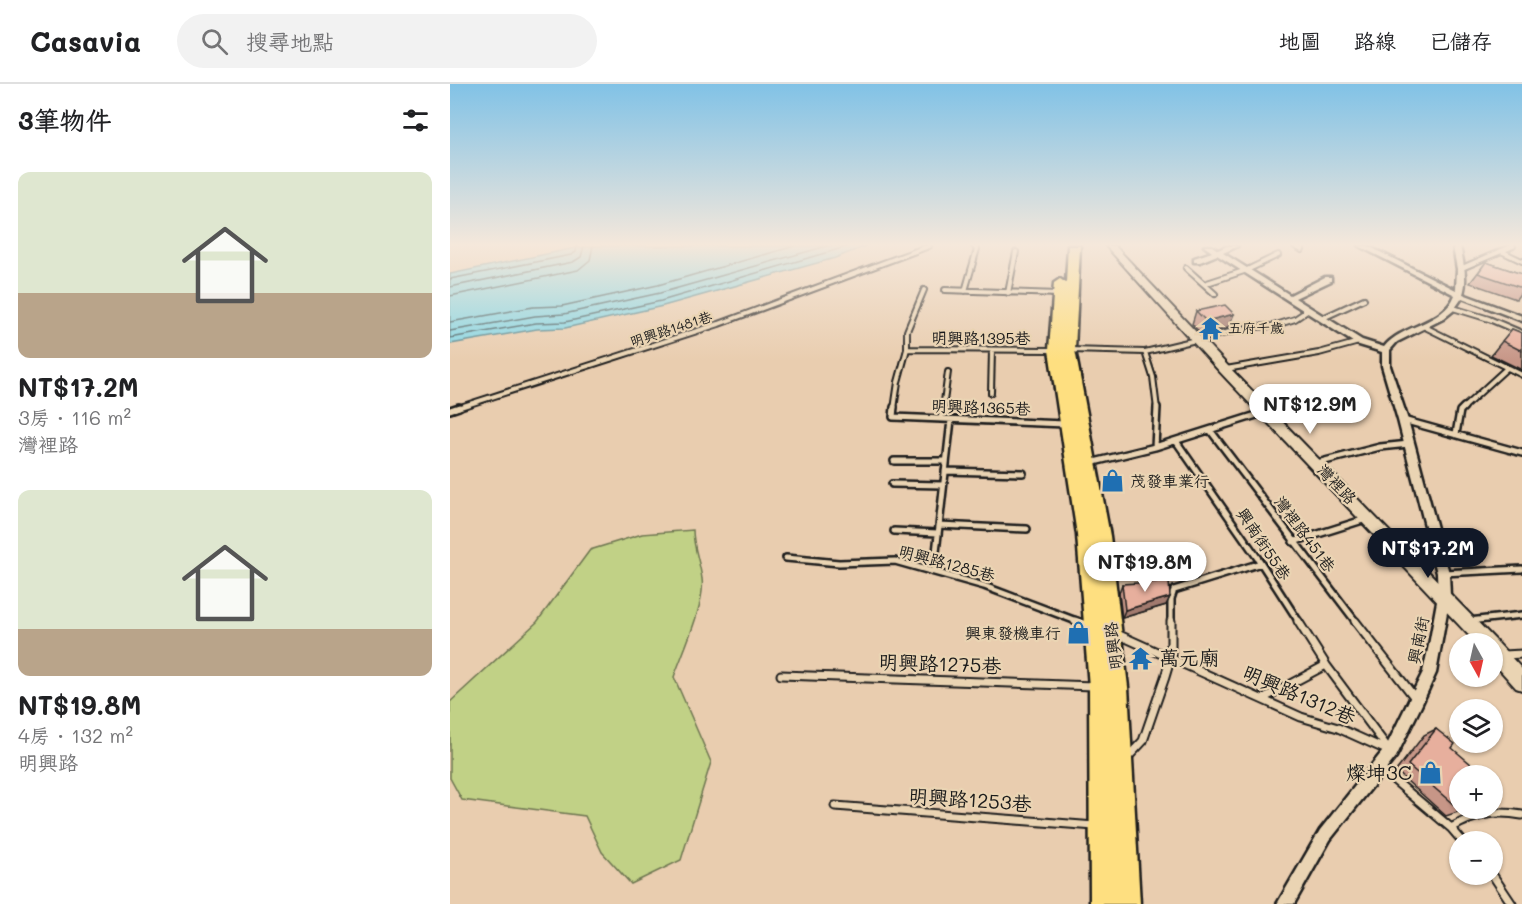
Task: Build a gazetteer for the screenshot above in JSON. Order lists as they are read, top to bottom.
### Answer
{
  "streets": {
    "main road": ["明興路"],
    "street": ["灣裡路", "興南街"],
    "lane": [
      "明興路1481巷",
      "明興路1395巷",
      "明興路1365巷",
      "灣裡路451巷",
      "興南街55巷",
      "明興路1285巷",
      "明興路1275巷",
      "明興路1312巷",
      "明興路1253巷"
    ]
  },
  "crossings": [
    ["明興路1395巷", "明興路1365巷"],
    ["明興路1395巷", "灣裡路"],
    ["明興路1395巷", "明興路"],
    ["明興路1365巷", "明興路"],
    ["灣裡路", "興南街"],
    ["灣裡路451巷", "興南街"],
    ["興南街55巷", "興南街"],
    ["興南街55巷", "明興路1312巷"],
    ["明興路1285巷", "明興路"],
    ["明興路1285巷", "明興路1312巷"],
    ["興南街", "明興路1312巷"],
    ["明興路", "明興路1275巷"],
    ["明興路", "明興路1312巷"],
    ["明興路", "明興路1253巷"]
  ],
  "places": {
    "temple": ["五府千歲", "萬元廟"],
    "shop": ["茂發車業行", "興東發機車行", "燦坤3C"]
  },
  "north": "bottom",
  "page": {
    "header": "Casavia",
    "search": "搜尋地點",
    "nav": ["地圖", "路線", "已儲存"],
    "heading": "3筆物件",
    "list": [
      {
        "name": "NT$17.2M",
        "note": "3房 · 116 m² · 灣裡路"
      },
      {
        "name": "NT$19.8M",
        "note": "4房 · 132 m² · 明興路"
      }
    ],
    "price": ["NT$12.9M", "NT$17.2M", "NT$19.8M"],
    "map_buttons": ["+", "−"]
  }
}
